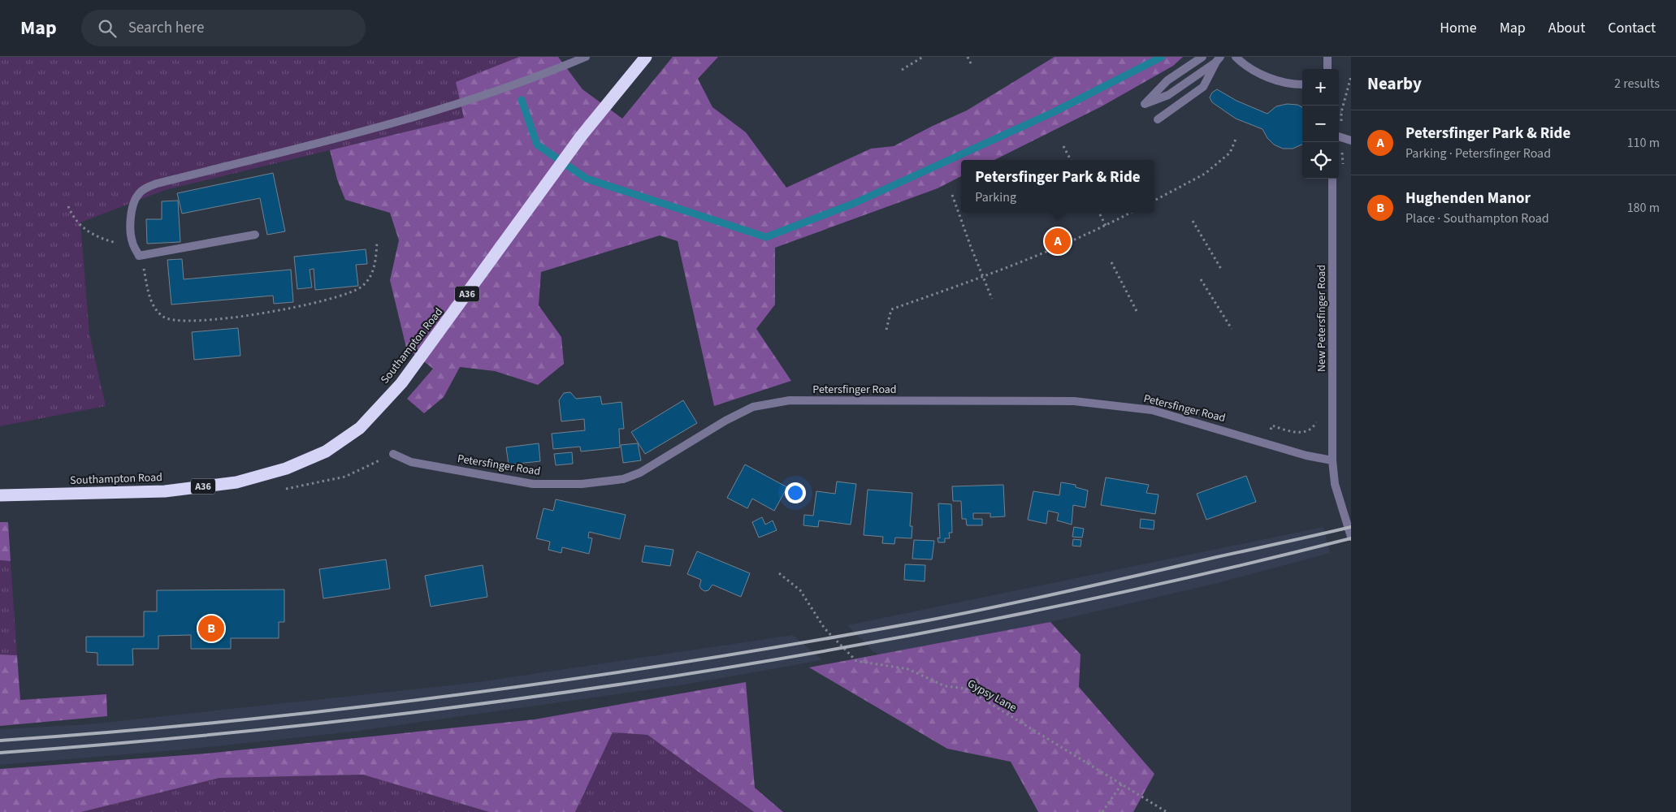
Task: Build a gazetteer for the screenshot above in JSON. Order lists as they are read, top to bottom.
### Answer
{
  "streets": {
    "highway": ["A36", "Southampton Road"],
    "street": ["New Petersfinger Road", "Petersfinger Road"],
    "path": ["Gypsy Lane"]
  },
  "crossings": [
    ["New Petersfinger Road", "Petersfinger Road"]
  ],
  "page": {
    "header": "Map",
    "search": "Search here",
    "nav": [
      "Home",
      "Map",
      "About",
      "Contact"
    ],
    "heading": ["Nearby", "2 results"],
    "map_buttons": ["+", "−"],
    "list": [
      {
        "mark": "A",
        "name": "Petersfinger Park & Ride",
        "note": "Parking · Petersfinger Road",
        "value": "110 m"
      },
      {
        "mark": "B",
        "name": "Hughenden Manor",
        "note": "Place · Southampton Road",
        "value": "180 m"
      }
    ],
    "popup": ["Petersfinger Park & Ride", "Parking"],
    "pins": ["A", "B"]
  }
}
